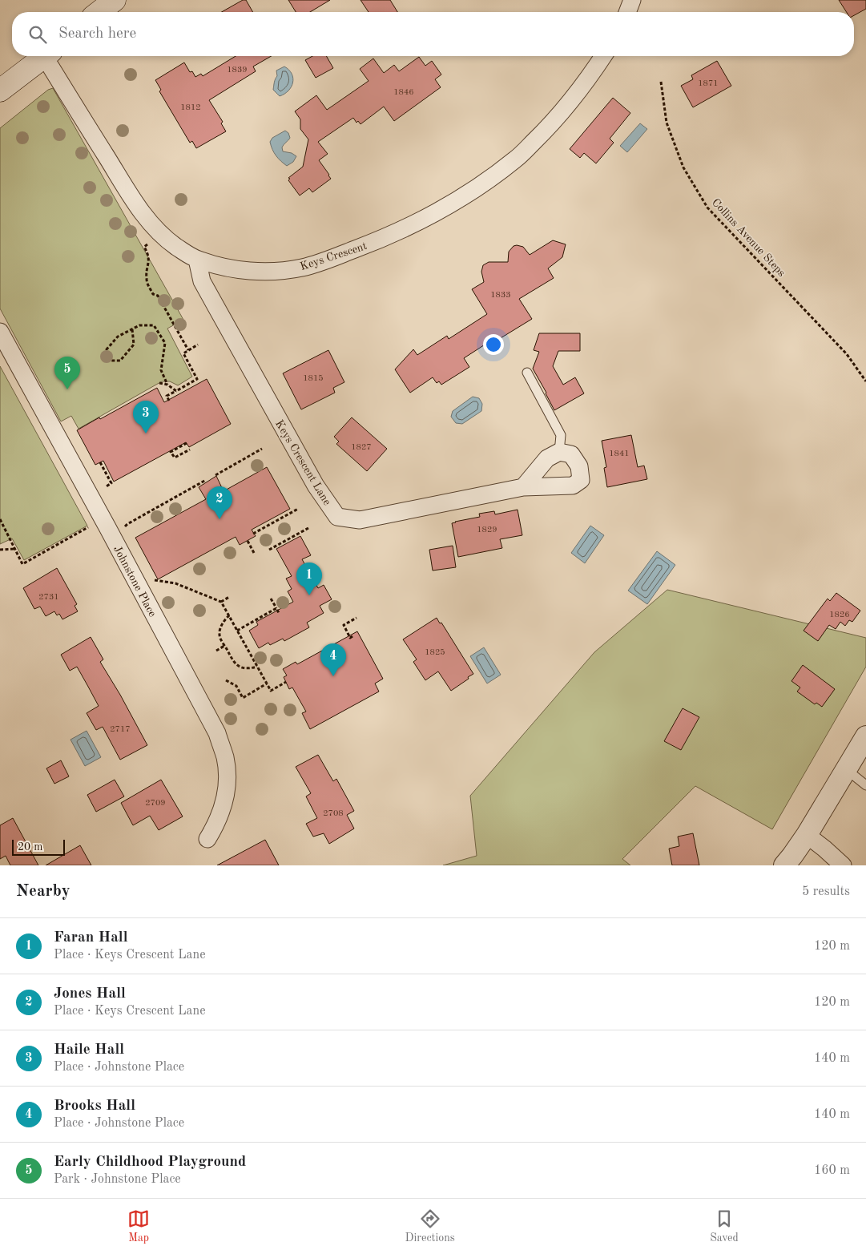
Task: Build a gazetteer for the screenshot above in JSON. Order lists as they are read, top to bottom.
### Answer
{
  "streets": {
    "street": ["Keys Crescent", "Keys Crescent Lane", "Johnstone Place"],
    "path": ["Collins Avenue Steps"]
  },
  "crossings": [
    ["Keys Crescent", "Keys Crescent Lane"]
  ],
  "house_numbers": [
    "1839",
    "1871",
    "1846",
    "1812",
    "1833",
    "1815",
    "1827",
    "1841",
    "1829",
    "2731",
    "1826",
    "1825",
    "2717",
    "2709",
    "2708"
  ],
  "scale_bar": "20 m",
  "page": {
    "search": "Search here",
    "pins": [
      "5",
      "3",
      "2",
      "1",
      "4"
    ],
    "scale": "20 m",
    "heading": ["Nearby", "5 results"],
    "list": [
      {
        "mark": "1",
        "name": "Faran Hall",
        "note": "Place · Keys Crescent Lane",
        "value": "120 m"
      },
      {
        "mark": "2",
        "name": "Jones Hall",
        "note": "Place · Keys Crescent Lane",
        "value": "120 m"
      },
      {
        "mark": "3",
        "name": "Haile Hall",
        "note": "Place · Johnstone Place",
        "value": "140 m"
      },
      {
        "mark": "4",
        "name": "Brooks Hall",
        "note": "Place · Johnstone Place",
        "value": "140 m"
      },
      {
        "mark": "5",
        "name": "Early Childhood Playground",
        "note": "Park · Johnstone Place",
        "value": "160 m"
      }
    ],
    "nav": ["Map", "Directions", "Saved"]
  }
}
